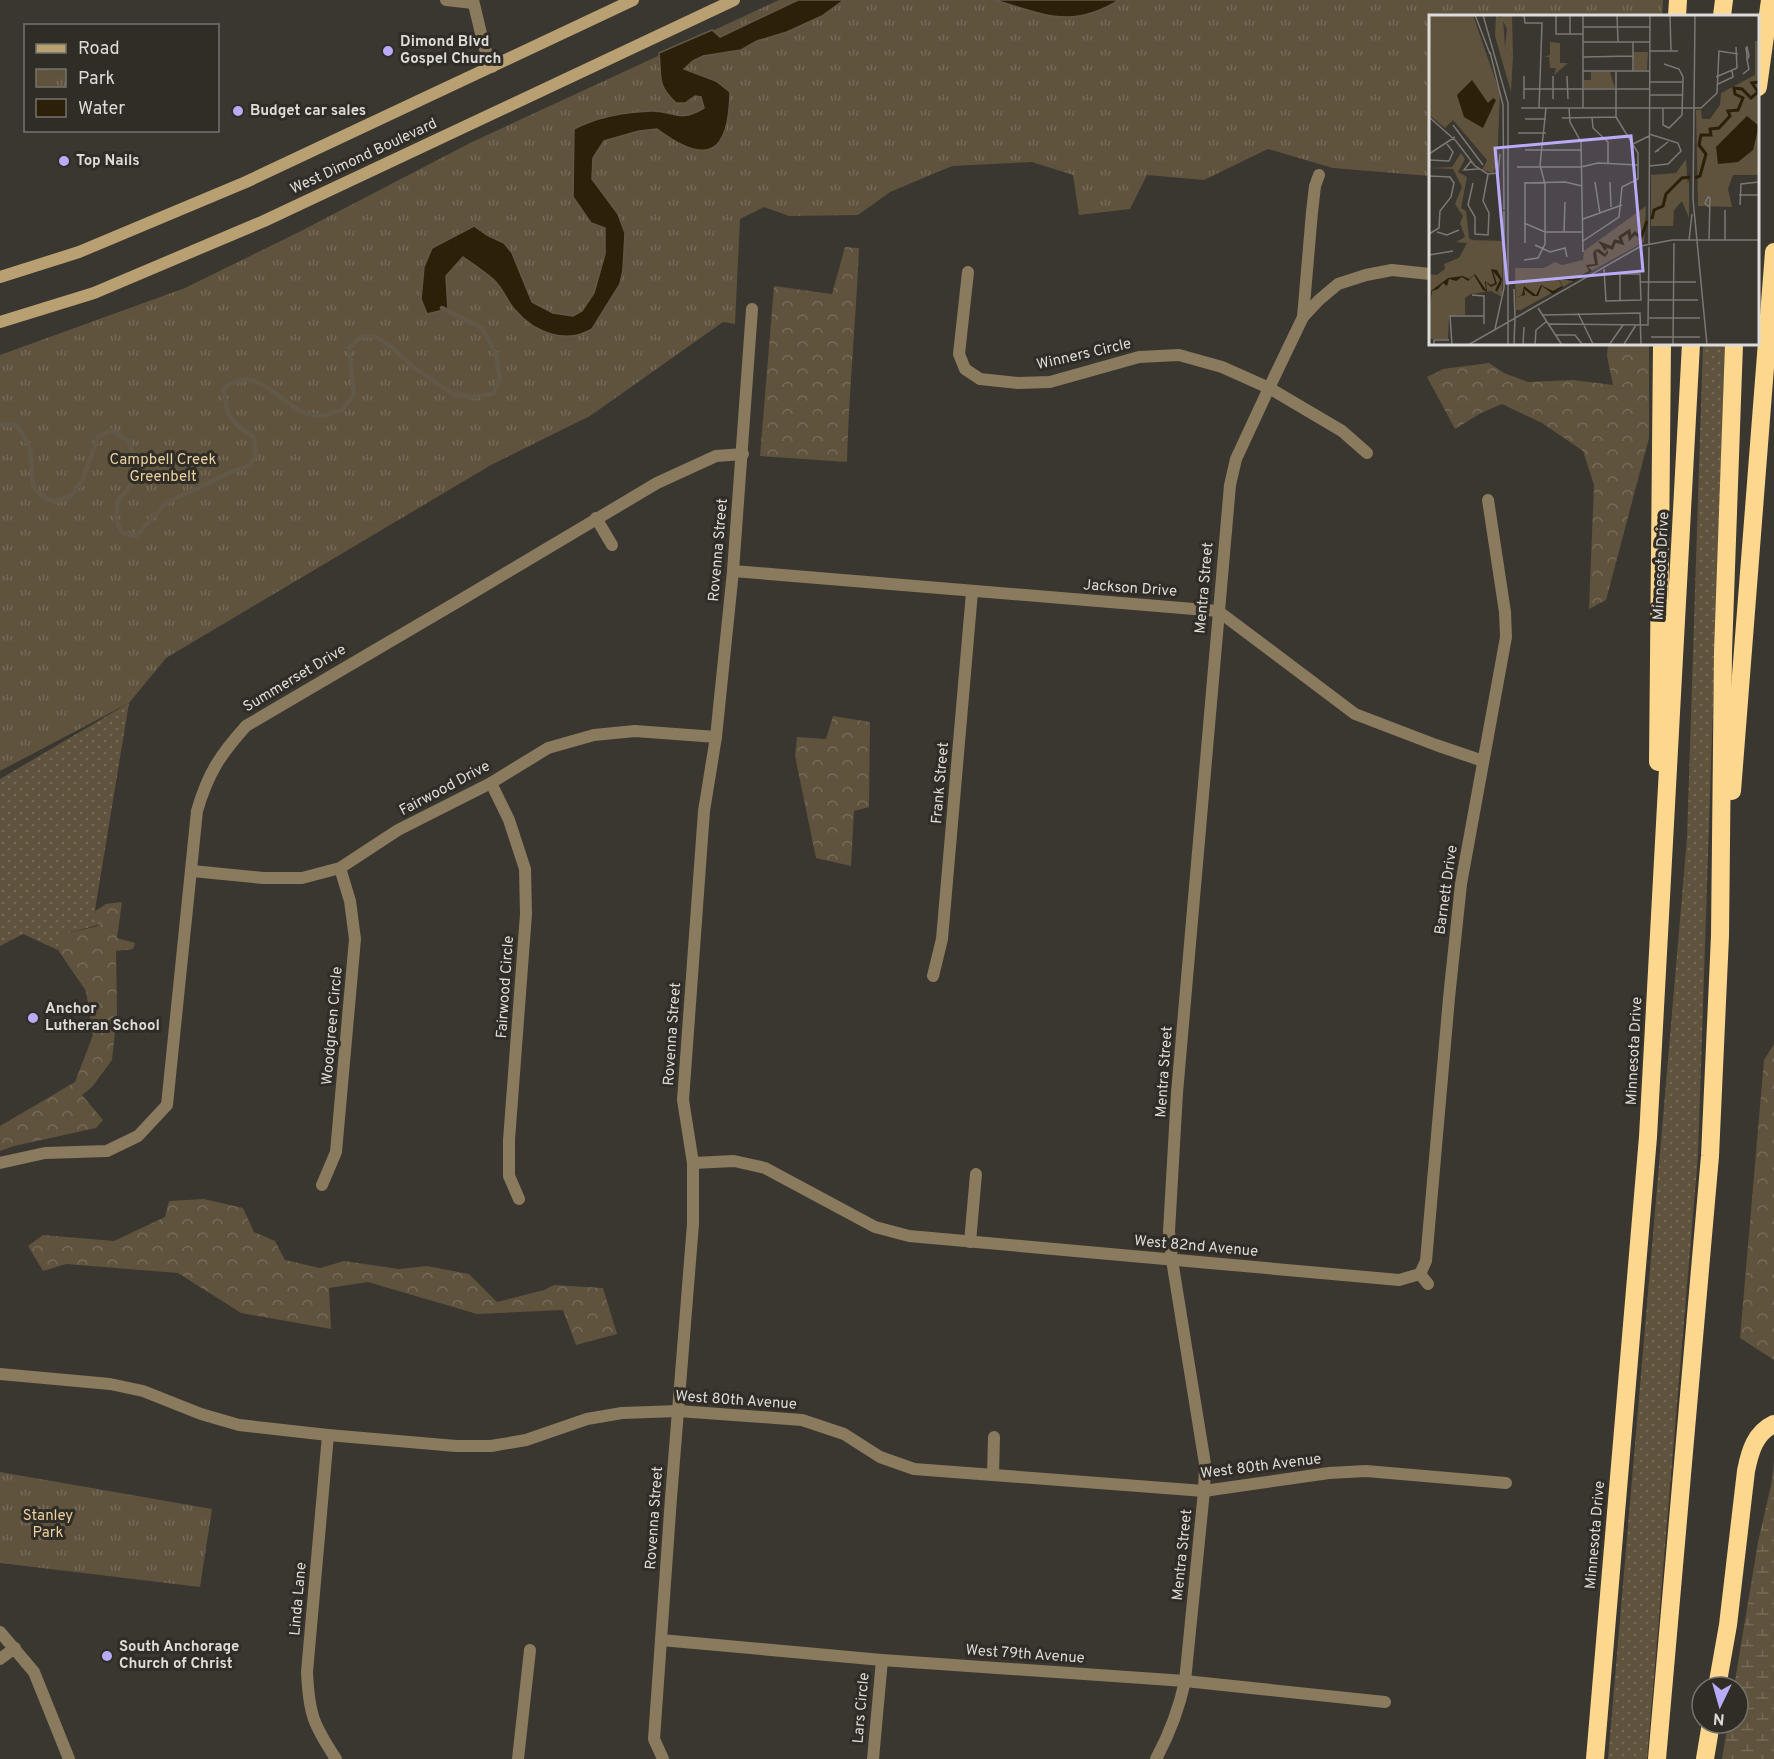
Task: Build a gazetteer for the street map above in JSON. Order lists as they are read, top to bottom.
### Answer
{
  "streets": {
    "highway": ["Minnesota Drive"],
    "main road": ["West Dimond Boulevard"],
    "street": [
      "Winners Circle",
      "Rovenna Street",
      "Mentra Street",
      "Jackson Drive",
      "Summerset Drive",
      "Frank Street",
      "Fairwood Drive",
      "Barnett Drive",
      "Fairwood Circle",
      "Woodgreen Circle",
      "West 82nd Avenue",
      "West 80th Avenue",
      "Linda Lane",
      "West 79th Avenue",
      "Lars Circle"
    ]
  },
  "crossings": [
    ["Winners Circle", "Mentra Street"],
    ["Rovenna Street", "Jackson Drive"],
    ["Rovenna Street", "Summerset Drive"],
    ["Rovenna Street", "Fairwood Drive"],
    ["Rovenna Street", "West 82nd Avenue"],
    ["Rovenna Street", "West 80th Avenue"],
    ["Rovenna Street", "West 79th Avenue"],
    ["Mentra Street", "Jackson Drive"],
    ["Mentra Street", "West 82nd Avenue"],
    ["Mentra Street", "West 80th Avenue"],
    ["Mentra Street", "West 79th Avenue"],
    ["Jackson Drive", "Frank Street"],
    ["Summerset Drive", "Fairwood Drive"],
    ["Fairwood Drive", "Fairwood Circle"],
    ["Fairwood Drive", "Woodgreen Circle"],
    ["Barnett Drive", "West 82nd Avenue"],
    ["West 80th Avenue", "Linda Lane"],
    ["West 79th Avenue", "Lars Circle"]
  ],
  "parks": ["Campbell Creek Greenbelt", "Stanley Park"],
  "places": [
    "Dimond Blvd Gospel Church",
    "Budget car sales",
    "Top Nails",
    "Anchor Lutheran School",
    "South Anchorage Church of Christ"
  ],
  "legend": ["Road", "Park", "Water"],
  "north": "bottom"
}
